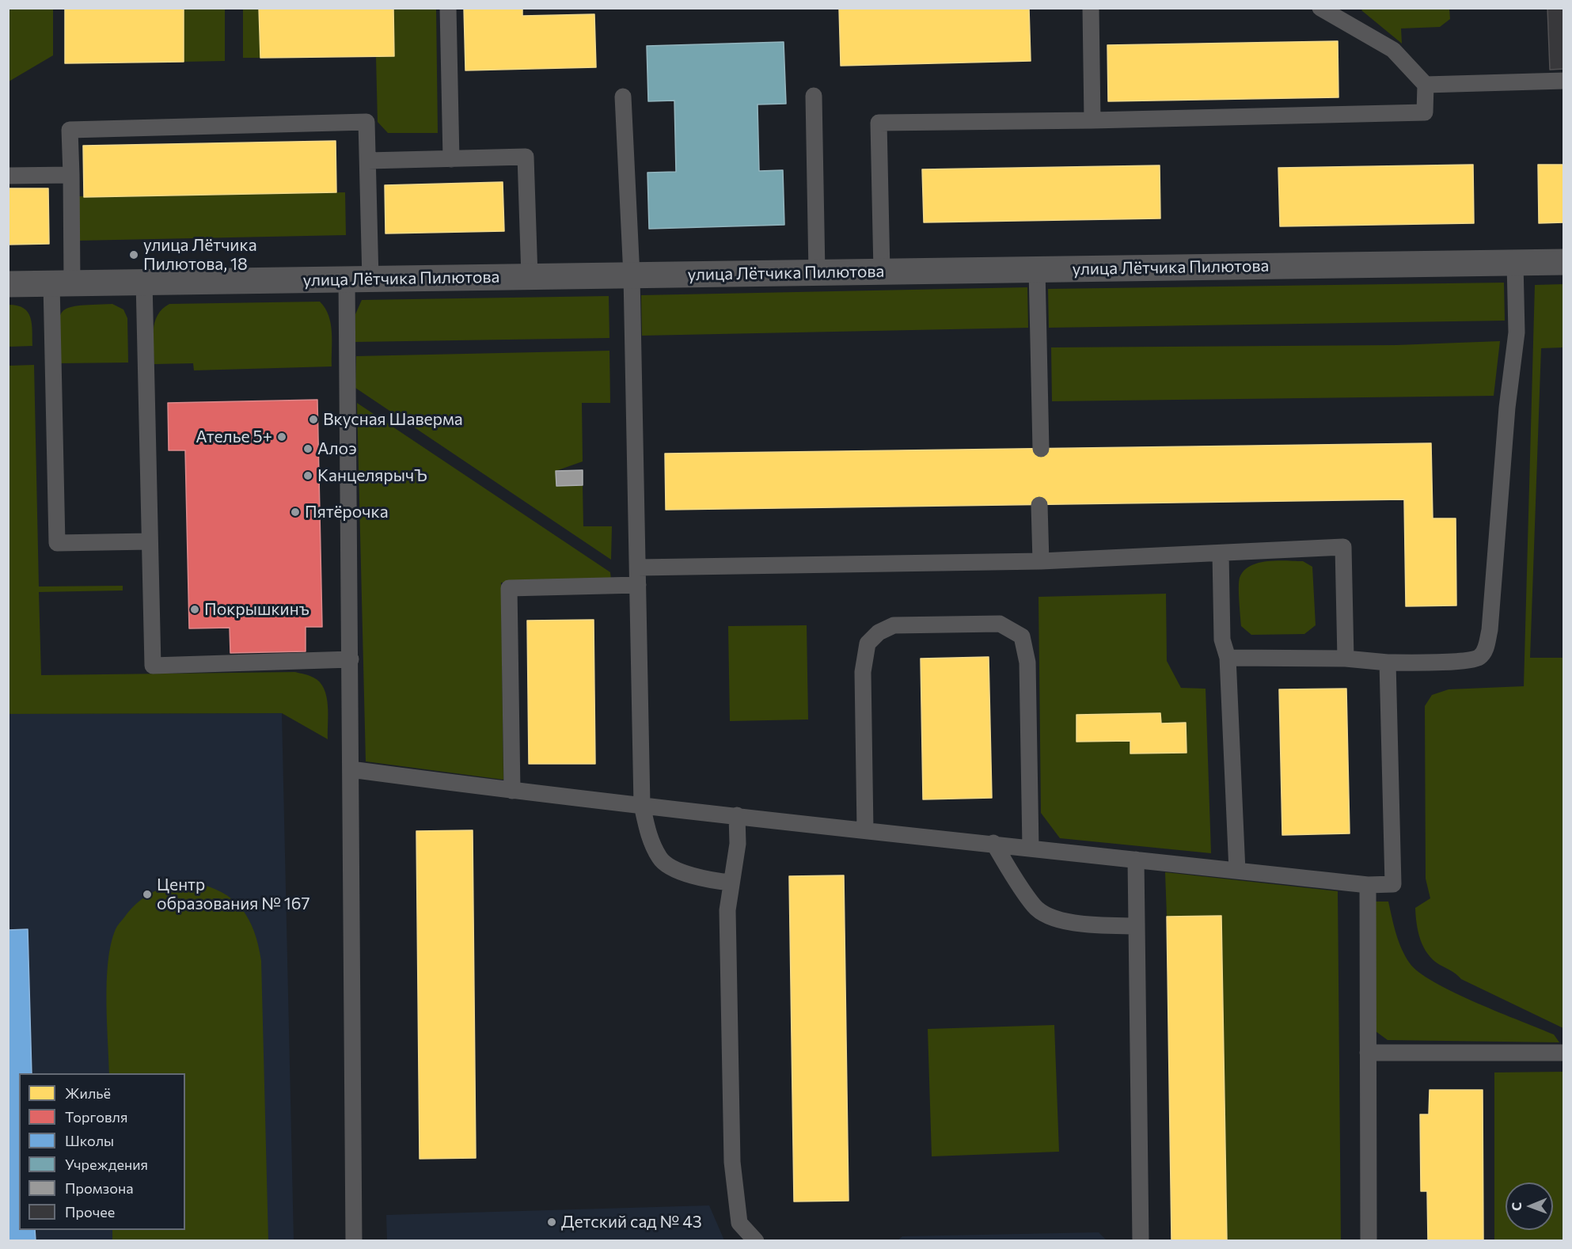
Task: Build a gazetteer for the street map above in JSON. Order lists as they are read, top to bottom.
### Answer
{
  "streets": {
    "street": ["улица Лётчика Пилютова"]
  },
  "places": [
    "улица Лётчика Пилютова, 18",
    "Вкусная Шаверма",
    "Ателье 5+",
    "Алоэ",
    "КанцелярычЪ",
    "Пятёрочка",
    "Покрышкинъ",
    "Центр образования № 167",
    "Детский сад № 43"
  ],
  "legend": [
    "Жильё",
    "Торговля",
    "Школы",
    "Учреждения",
    "Промзона",
    "Прочее"
  ],
  "north": "left"
}
